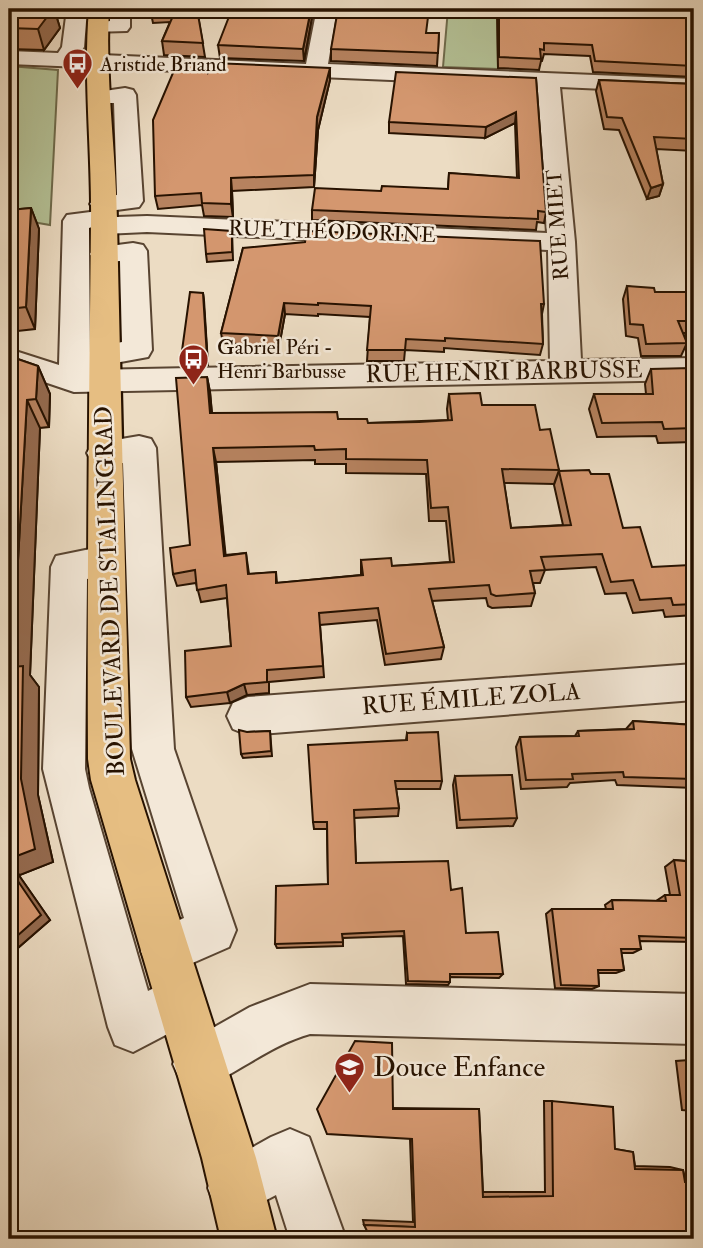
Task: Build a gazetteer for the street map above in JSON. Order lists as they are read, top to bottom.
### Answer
{
  "streets": {
    "main road": ["BOULEVARD DE STALINGRAD"],
    "street": [
      "RUE MIET",
      "RUE THÉODORINE",
      "RUE HENRI BARBUSSE",
      "RUE ÉMILE ZOLA"
    ]
  },
  "crossings": [
    ["RUE MIET", "RUE THÉODORINE"],
    ["RUE MIET", "RUE HENRI BARBUSSE"],
    ["RUE HENRI BARBUSSE", "BOULEVARD DE STALINGRAD"]
  ],
  "places": {
    "bus stop": ["Aristide Briand", "Gabriel Péri - Henri Barbusse"],
    "school or university": ["Douce Enfance"]
  }
}
